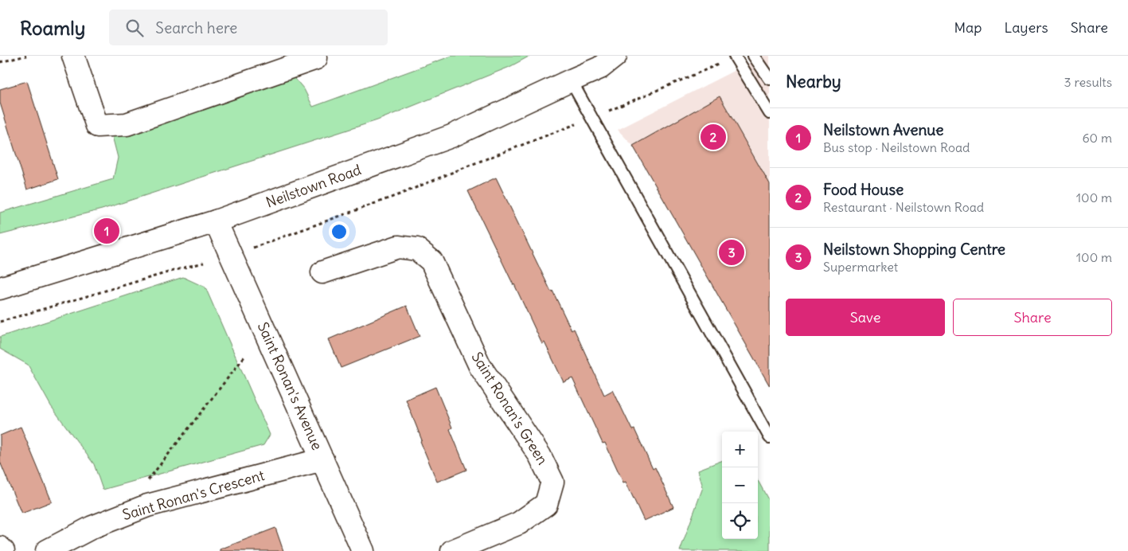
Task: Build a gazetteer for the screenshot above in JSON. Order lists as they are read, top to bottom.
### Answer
{
  "streets": {
    "street": [
      "Neilstown Road",
      "Saint Ronan's Avenue",
      "Saint Ronan's Green",
      "Saint Ronan's Crescent"
    ]
  },
  "crossings": [
    ["Neilstown Road", "Saint Ronan's Avenue"],
    ["Saint Ronan's Avenue", "Saint Ronan's Crescent"]
  ],
  "page": {
    "header": "Roamly",
    "search": "Search here",
    "nav": ["Map", "Layers", "Share"],
    "heading": ["Nearby", "3 results"],
    "list": [
      {
        "mark": "1",
        "name": "Neilstown Avenue",
        "note": "Bus stop · Neilstown Road",
        "value": "60 m"
      },
      {
        "mark": "2",
        "name": "Food House",
        "note": "Restaurant · Neilstown Road",
        "value": "100 m"
      },
      {
        "mark": "3",
        "name": "Neilstown Shopping Centre",
        "note": "Supermarket",
        "value": "100 m"
      }
    ],
    "pins": ["2", "1", "3"],
    "buttons": ["Save", "Share"],
    "map_buttons": ["+", "−"]
  }
}
